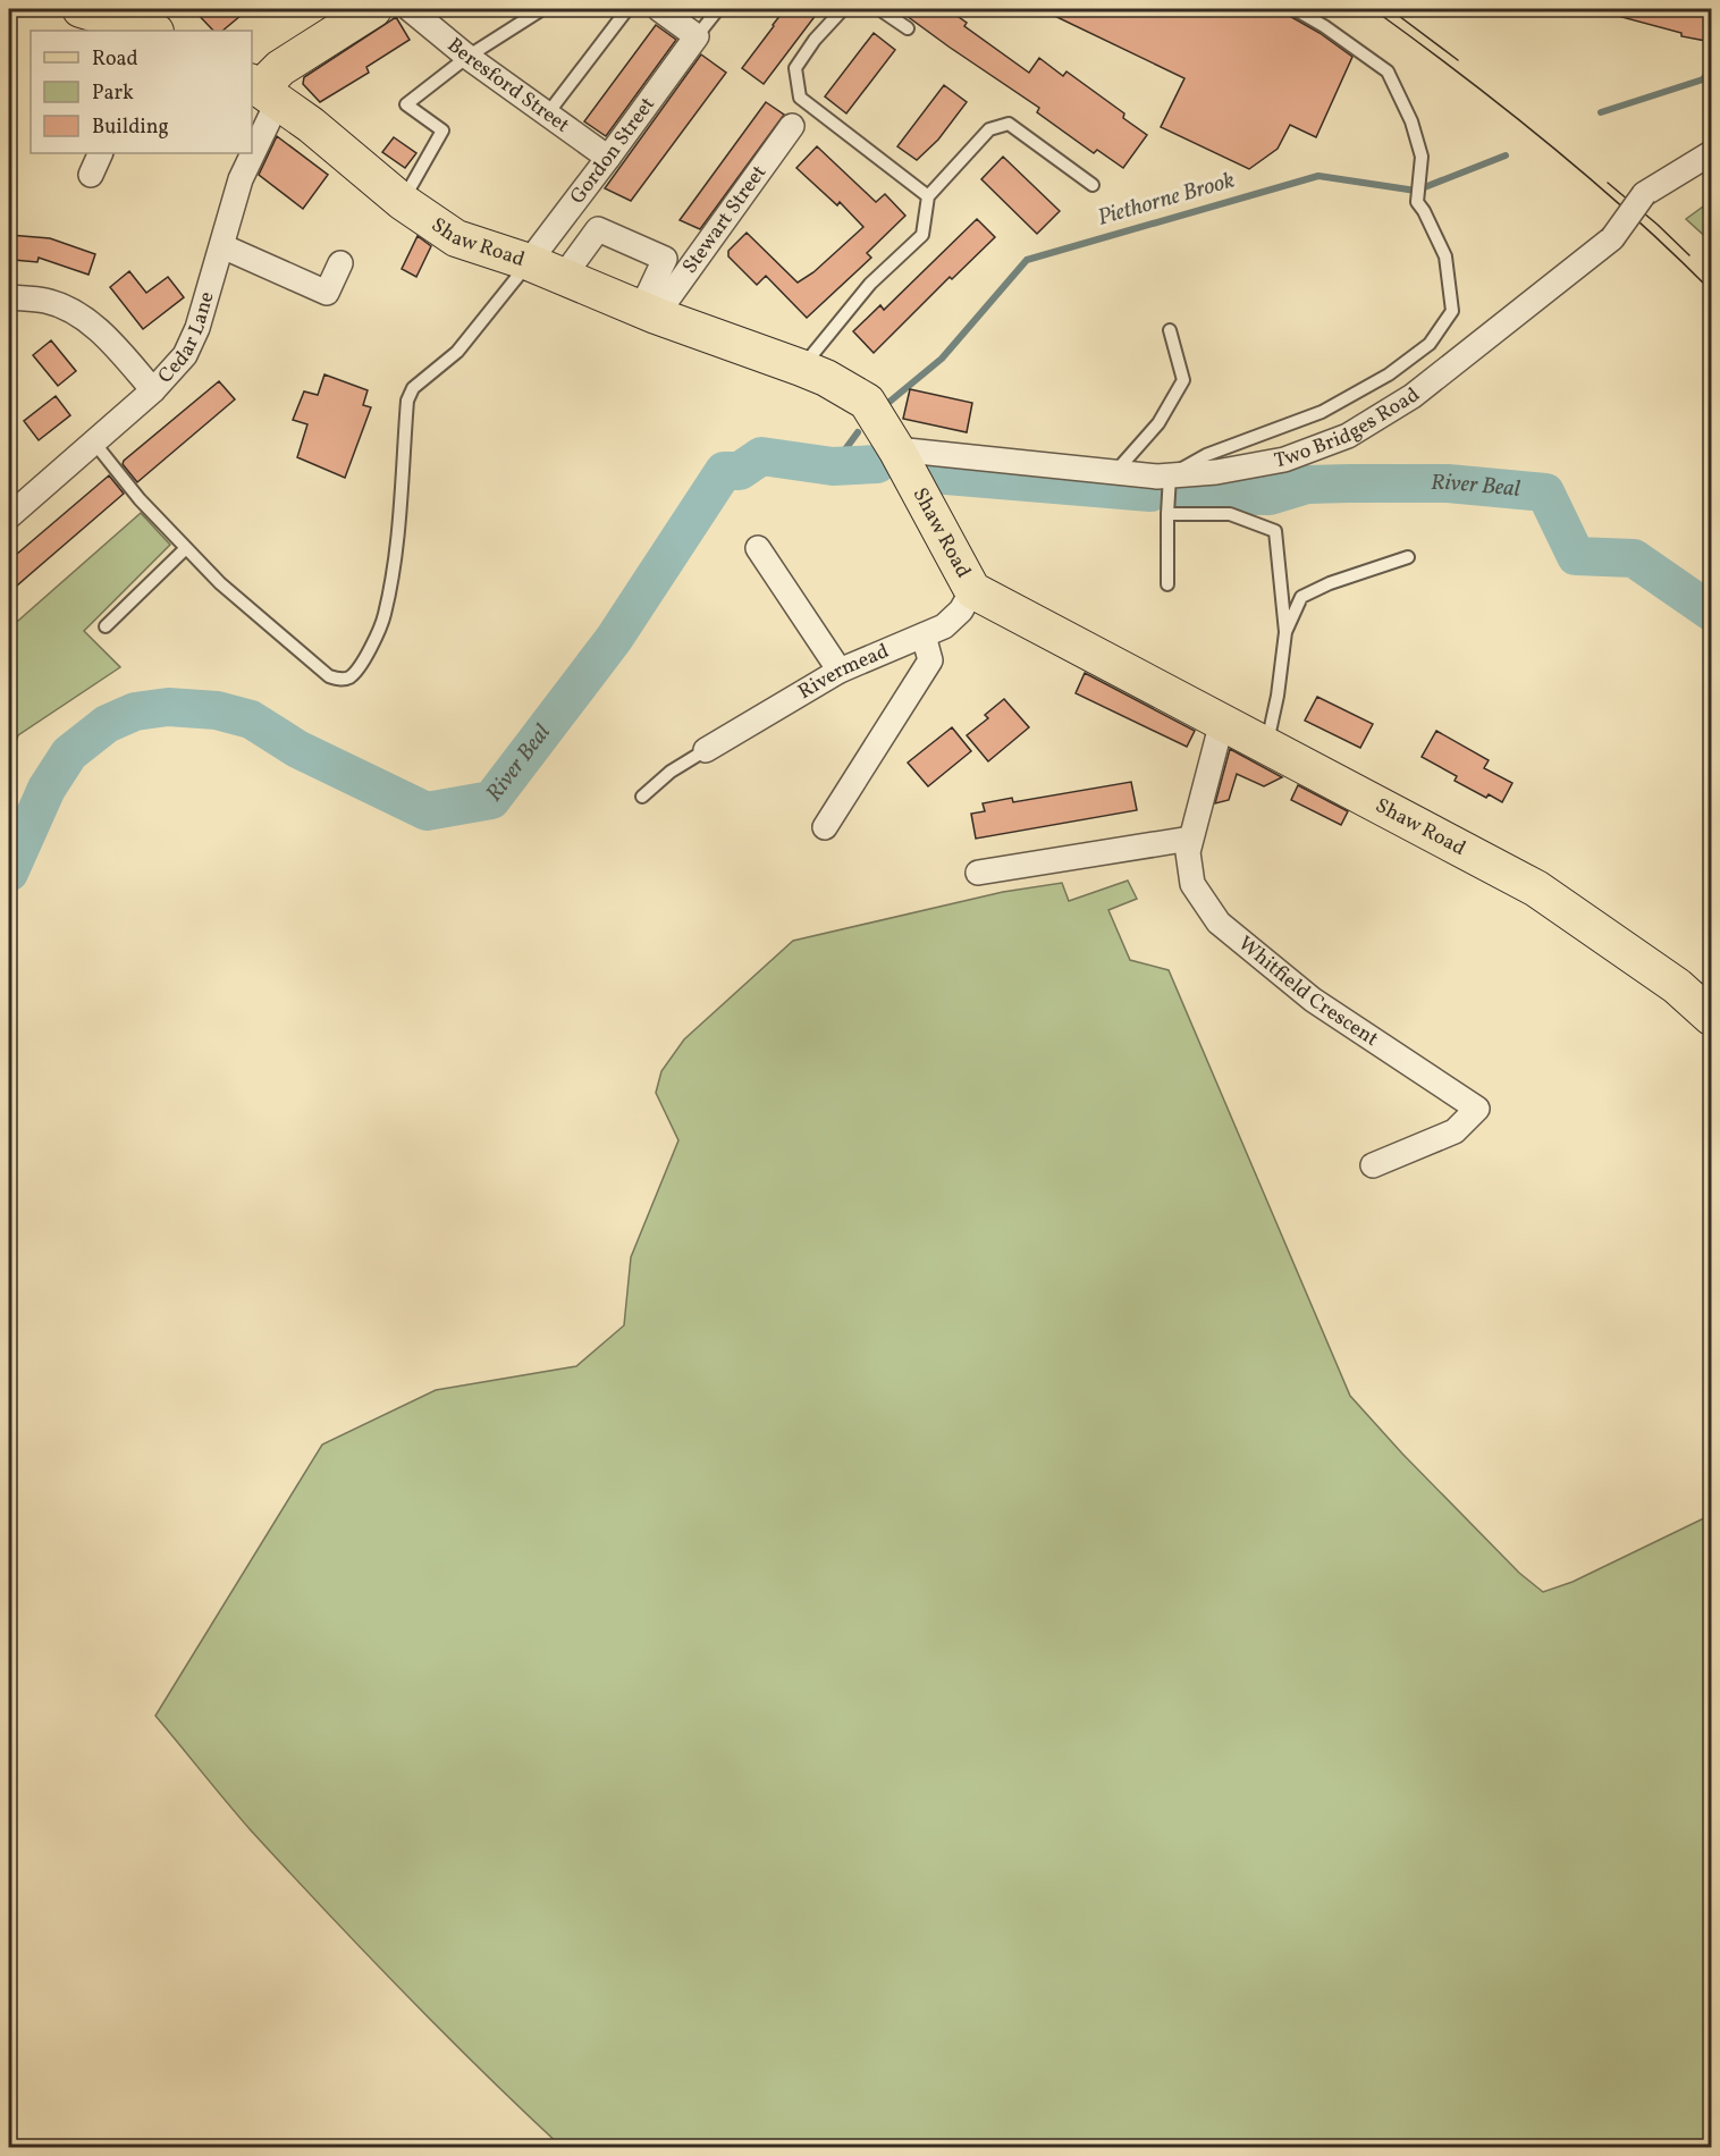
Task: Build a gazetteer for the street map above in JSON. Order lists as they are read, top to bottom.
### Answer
{
  "streets": {
    "main road": ["Shaw Road"],
    "street": [
      "Beresford Street",
      "Gordon Street",
      "Stewart Street",
      "Cedar Lane",
      "Two Bridges Road",
      "Rivermead",
      "Whitfield Crescent"
    ]
  },
  "crossings": [
    ["Beresford Street", "Gordon Street"],
    ["Gordon Street", "Shaw Road"],
    ["Stewart Street", "Shaw Road"],
    ["Shaw Road", "Cedar Lane"],
    ["Shaw Road", "Two Bridges Road"],
    ["Shaw Road", "Rivermead"],
    ["Shaw Road", "Whitfield Crescent"]
  ],
  "water": ["Piethorne Brook", "River Beal"],
  "legend": ["Road", "Park", "Building"]
}
